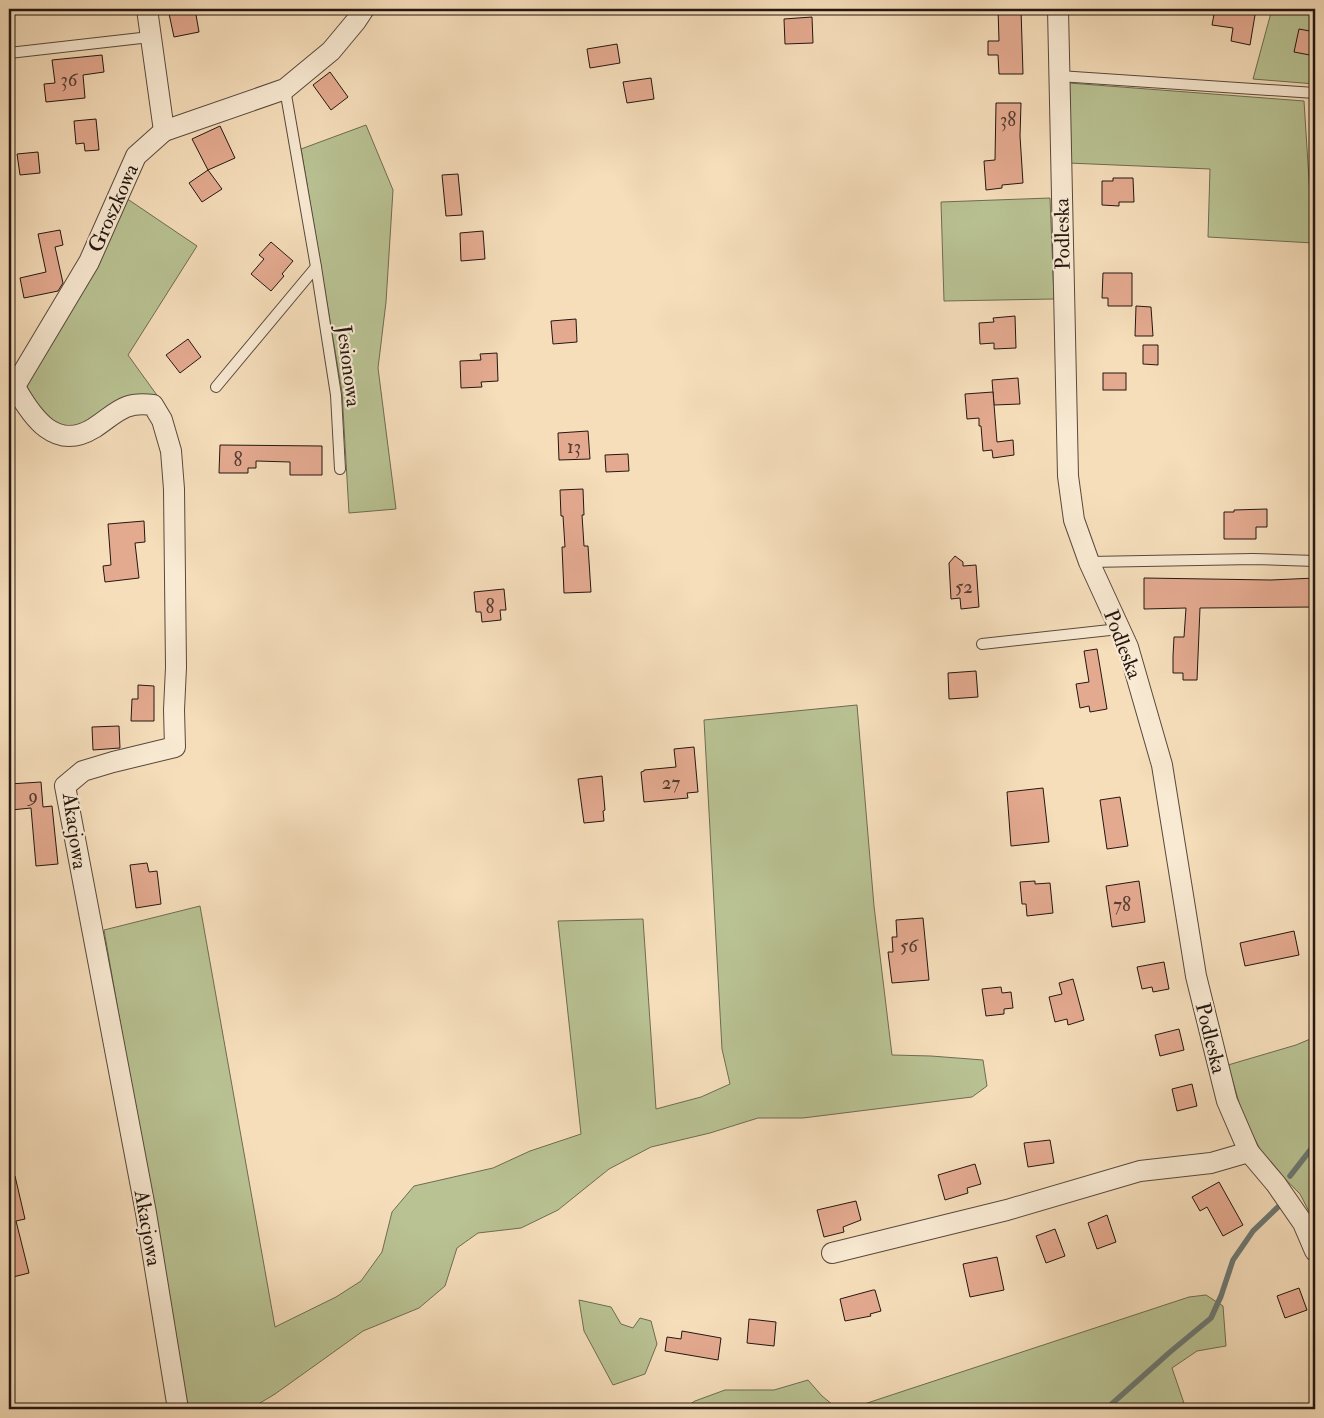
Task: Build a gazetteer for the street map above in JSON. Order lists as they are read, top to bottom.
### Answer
{
  "streets": {
    "street": ["Groszkowa", "Podleska", "Akacjowa"],
    "lane": ["Jesionowa"]
  },
  "crossings": [
    ["Groszkowa", "Jesionowa"],
    ["Groszkowa", "Akacjowa"]
  ],
  "house_numbers": [
    "36",
    "38",
    "13",
    "8",
    "52",
    "8",
    "27",
    "9",
    "78",
    "56"
  ]
}
